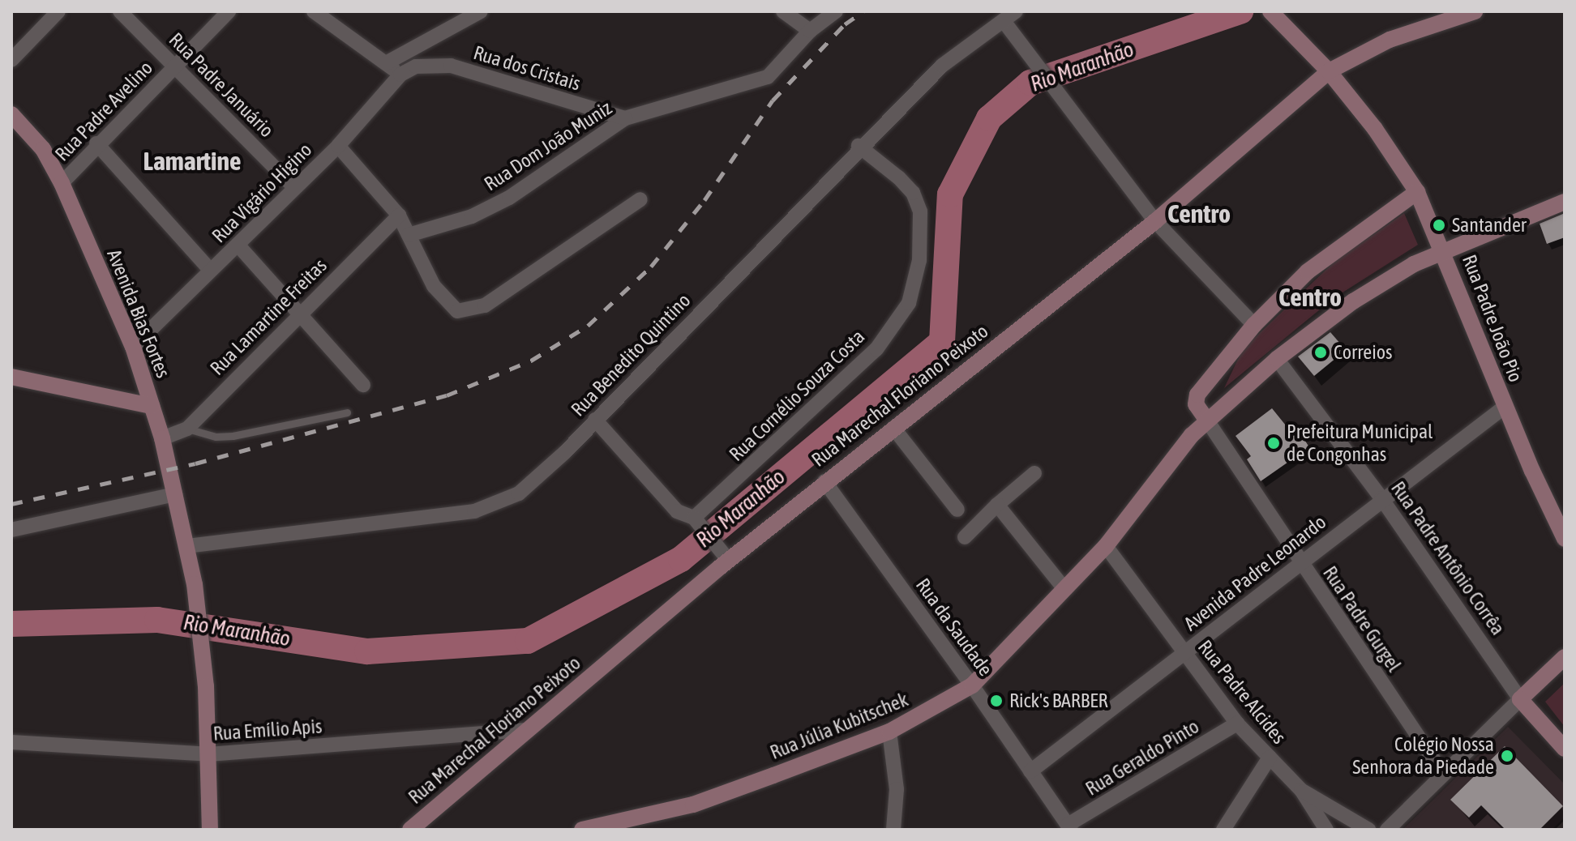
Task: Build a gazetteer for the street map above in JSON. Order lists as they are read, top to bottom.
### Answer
{
  "streets": {
    "main road": [
      "Avenida Bias Fortes",
      "Rua Padre João Pio",
      "Rua Marechal Floriano Peixoto",
      "Rua Padre Antônio Corrêa",
      "Rua Júlia Kubitschek"
    ],
    "street": [
      "Rua dos Cristais",
      "Rua Padre Januário",
      "Rua Padre Avelino",
      "Rua Dom João Muniz",
      "Rua Vigário Higino",
      "Rua Lamartine Freitas",
      "Rua Benedito Quintino",
      "Rua Cornélio Souza Costa",
      "Avenida Padre Leonardo",
      "Rua Padre Gurgel",
      "Rua da Saudade",
      "Rua Padre Alcides",
      "Rua Emílio Apis",
      "Rua Geraldo Pinto"
    ]
  },
  "crossings": [
    ["Rua dos Cristais", "Rua Dom João Muniz"],
    ["Rua dos Cristais", "Rua Vigário Higino"],
    ["Rua Padre Januário", "Rua Padre Avelino"],
    ["Rua Padre Januário", "Rua Vigário Higino"],
    ["Rua Padre Avelino", "Avenida Bias Fortes"],
    ["Rua Vigário Higino", "Avenida Bias Fortes"],
    ["Avenida Bias Fortes", "Rua Lamartine Freitas"],
    ["Avenida Bias Fortes", "Rua Benedito Quintino"],
    ["Avenida Bias Fortes", "Rua Emílio Apis"],
    ["Rua Padre João Pio", "Rua Marechal Floriano Peixoto"],
    ["Rua Padre João Pio", "Avenida Padre Leonardo"],
    ["Rua Padre João Pio", "Rua Júlia Kubitschek"],
    ["Rua Benedito Quintino", "Rua Cornélio Souza Costa"],
    ["Rua Marechal Floriano Peixoto", "Rua da Saudade"],
    ["Rua Marechal Floriano Peixoto", "Rua Emílio Apis"],
    ["Rua Padre Antônio Corrêa", "Avenida Padre Leonardo"],
    ["Rua Padre Antônio Corrêa", "Rua Júlia Kubitschek"],
    ["Avenida Padre Leonardo", "Rua Padre Gurgel"],
    ["Avenida Padre Leonardo", "Rua da Saudade"],
    ["Avenida Padre Leonardo", "Rua Padre Alcides"],
    ["Rua Padre Gurgel", "Rua Júlia Kubitschek"],
    ["Rua da Saudade", "Rua Júlia Kubitschek"],
    ["Rua da Saudade", "Rua Geraldo Pinto"],
    ["Rua Padre Alcides", "Rua Júlia Kubitschek"],
    ["Rua Padre Alcides", "Rua Geraldo Pinto"]
  ],
  "districts": ["Lamartine", "Centro", "Centro"],
  "water": ["Rio Maranhão"],
  "places": [
    "Santander",
    "Correios",
    "Prefeitura Municipal de Congonhas",
    "Rick's BARBER",
    "Colégio Nossa Senhora da Piedade"
  ]
}
